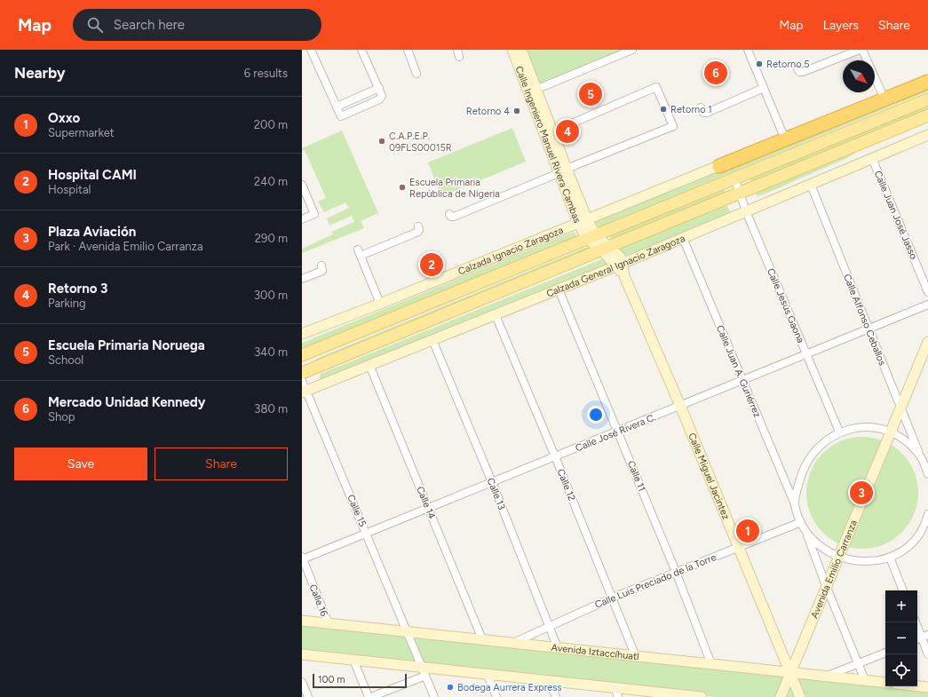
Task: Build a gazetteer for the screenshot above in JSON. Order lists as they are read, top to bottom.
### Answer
{
  "streets": {
    "main road": [
      "Calle Ingeniero Manuel Rivera Cambas",
      "Calzada Ignacio Zaragoza",
      "Calzada General Ignacio Zaragoza",
      "Calle Miguel Jacintez",
      "Avenida Emilio Carranza",
      "Avenida Iztaccíhuatl"
    ],
    "street": [
      "Calle Juan José Jasso",
      "Calle Jesús Gaona",
      "Calle Alfonso Ceballos",
      "Calle Juan A. Guriérrez",
      "Calle José Rivera C.",
      "Calle 11",
      "Calle 12",
      "Calle 13",
      "Calle 14",
      "Calle 15",
      "Calle Luis Preciado de la Torre",
      "Calle 16"
    ]
  },
  "crossings": [
    ["Calle Ingeniero Manuel Rivera Cambas", "Calzada Ignacio Zaragoza"],
    ["Calle Juan José Jasso", "Calzada General Ignacio Zaragoza"],
    ["Calzada General Ignacio Zaragoza", "Calle Jesús Gaona"],
    ["Calzada General Ignacio Zaragoza", "Calle Alfonso Ceballos"],
    ["Calzada General Ignacio Zaragoza", "Calle Juan A. Guriérrez"],
    ["Calzada General Ignacio Zaragoza", "Calle 11"],
    ["Calzada General Ignacio Zaragoza", "Calle Miguel Jacintez"],
    ["Calzada General Ignacio Zaragoza", "Calle 12"],
    ["Calzada General Ignacio Zaragoza", "Calle 13"],
    ["Calzada General Ignacio Zaragoza", "Calle 14"],
    ["Calzada General Ignacio Zaragoza", "Calle 15"],
    ["Calle Jesús Gaona", "Calle José Rivera C."],
    ["Calle Alfonso Ceballos", "Calle José Rivera C."],
    ["Calle Alfonso Ceballos", "Avenida Emilio Carranza"],
    ["Calle Juan A. Guriérrez", "Calle José Rivera C."],
    ["Calle Juan A. Guriérrez", "Calle Luis Preciado de la Torre"],
    ["Calle José Rivera C.", "Calle 11"],
    ["Calle José Rivera C.", "Calle Miguel Jacintez"],
    ["Calle José Rivera C.", "Calle 12"],
    ["Calle José Rivera C.", "Calle 13"],
    ["Calle José Rivera C.", "Calle 14"],
    ["Calle José Rivera C.", "Calle 15"],
    ["Calle José Rivera C.", "Calle 16"],
    ["Calle 11", "Calle Luis Preciado de la Torre"],
    ["Calle 11", "Avenida Iztaccíhuatl"],
    ["Calle Miguel Jacintez", "Avenida Emilio Carranza"],
    ["Calle Miguel Jacintez", "Calle Luis Preciado de la Torre"],
    ["Calle Miguel Jacintez", "Avenida Iztaccíhuatl"],
    ["Calle 12", "Calle Luis Preciado de la Torre"],
    ["Calle 12", "Avenida Iztaccíhuatl"],
    ["Calle 13", "Calle Luis Preciado de la Torre"],
    ["Calle 13", "Avenida Iztaccíhuatl"],
    ["Calle 14", "Avenida Iztaccíhuatl"],
    ["Calle 15", "Avenida Iztaccíhuatl"],
    ["Avenida Emilio Carranza", "Avenida Iztaccíhuatl"],
    ["Calle Luis Preciado de la Torre", "Avenida Iztaccíhuatl"],
    ["Calle 16", "Avenida Iztaccíhuatl"]
  ],
  "places": [
    "Retorno 5",
    "Retorno 1",
    "Retorno 4",
    "C.A.P.E.P. 09FLS00015R",
    "Escuela Primaria Repùblica de Nigeria",
    "Bodega Aurrera Express"
  ],
  "scale_bar": "100 m",
  "north": "bottom right",
  "page": {
    "header": "Map",
    "search": "Search here",
    "nav": ["Map", "Layers", "Share"],
    "heading": ["Nearby", "6 results"],
    "pins": [
      "6",
      "5",
      "4",
      "2",
      "3",
      "1"
    ],
    "list": [
      {
        "mark": "1",
        "name": "Oxxo",
        "note": "Supermarket",
        "value": "200 m"
      },
      {
        "mark": "2",
        "name": "Hospital CAMI",
        "note": "Hospital",
        "value": "240 m"
      },
      {
        "mark": "3",
        "name": "Plaza Aviación",
        "note": "Park · Avenida Emilio Carranza",
        "value": "290 m"
      },
      {
        "mark": "4",
        "name": "Retorno 3",
        "note": "Parking",
        "value": "300 m"
      },
      {
        "mark": "5",
        "name": "Escuela Primaria Noruega",
        "note": "School",
        "value": "340 m"
      },
      {
        "mark": "6",
        "name": "Mercado Unidad Kennedy",
        "note": "Shop",
        "value": "380 m"
      }
    ],
    "buttons": ["Save", "Share"],
    "map_buttons": ["+", "−"],
    "scale": "100 m"
  }
}
